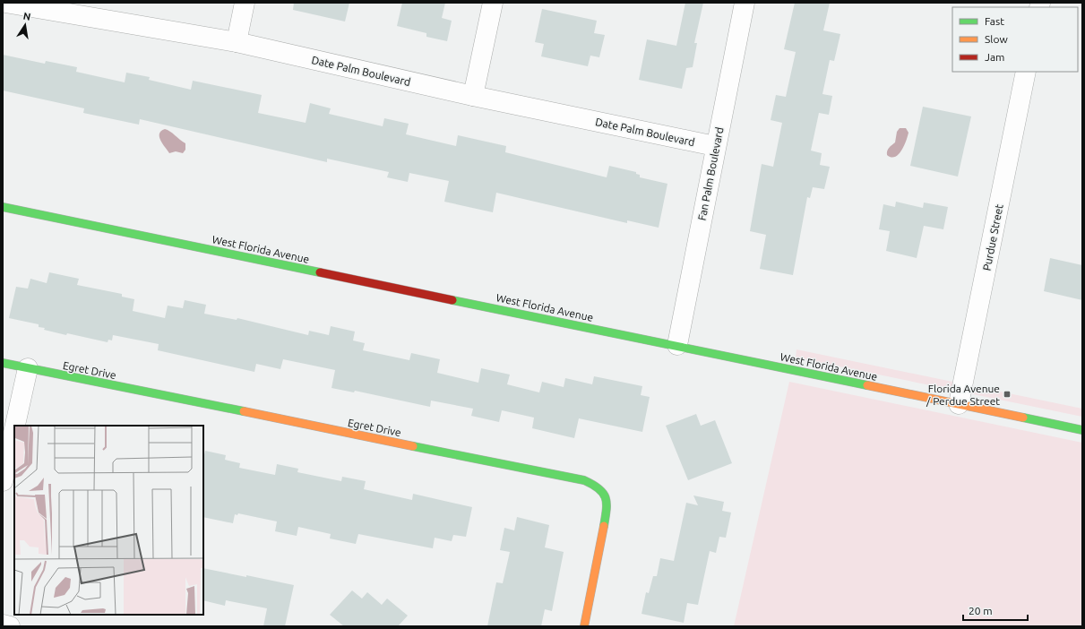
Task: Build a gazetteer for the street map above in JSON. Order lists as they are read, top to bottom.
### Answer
{
  "streets": {
    "street": [
      "Date Palm Boulevard",
      "Fan Palm Boulevard",
      "Purdue Street",
      "West Florida Avenue",
      "Egret Drive"
    ]
  },
  "crossings": [
    ["Date Palm Boulevard", "Fan Palm Boulevard"],
    ["Fan Palm Boulevard", "West Florida Avenue"],
    ["Purdue Street", "West Florida Avenue"]
  ],
  "places": {
    "transit": ["Florida Avenue / Perdue Street"]
  },
  "legend": ["Fast", "Slow", "Jam"],
  "scale_bar": "20 m",
  "north": "top"
}
